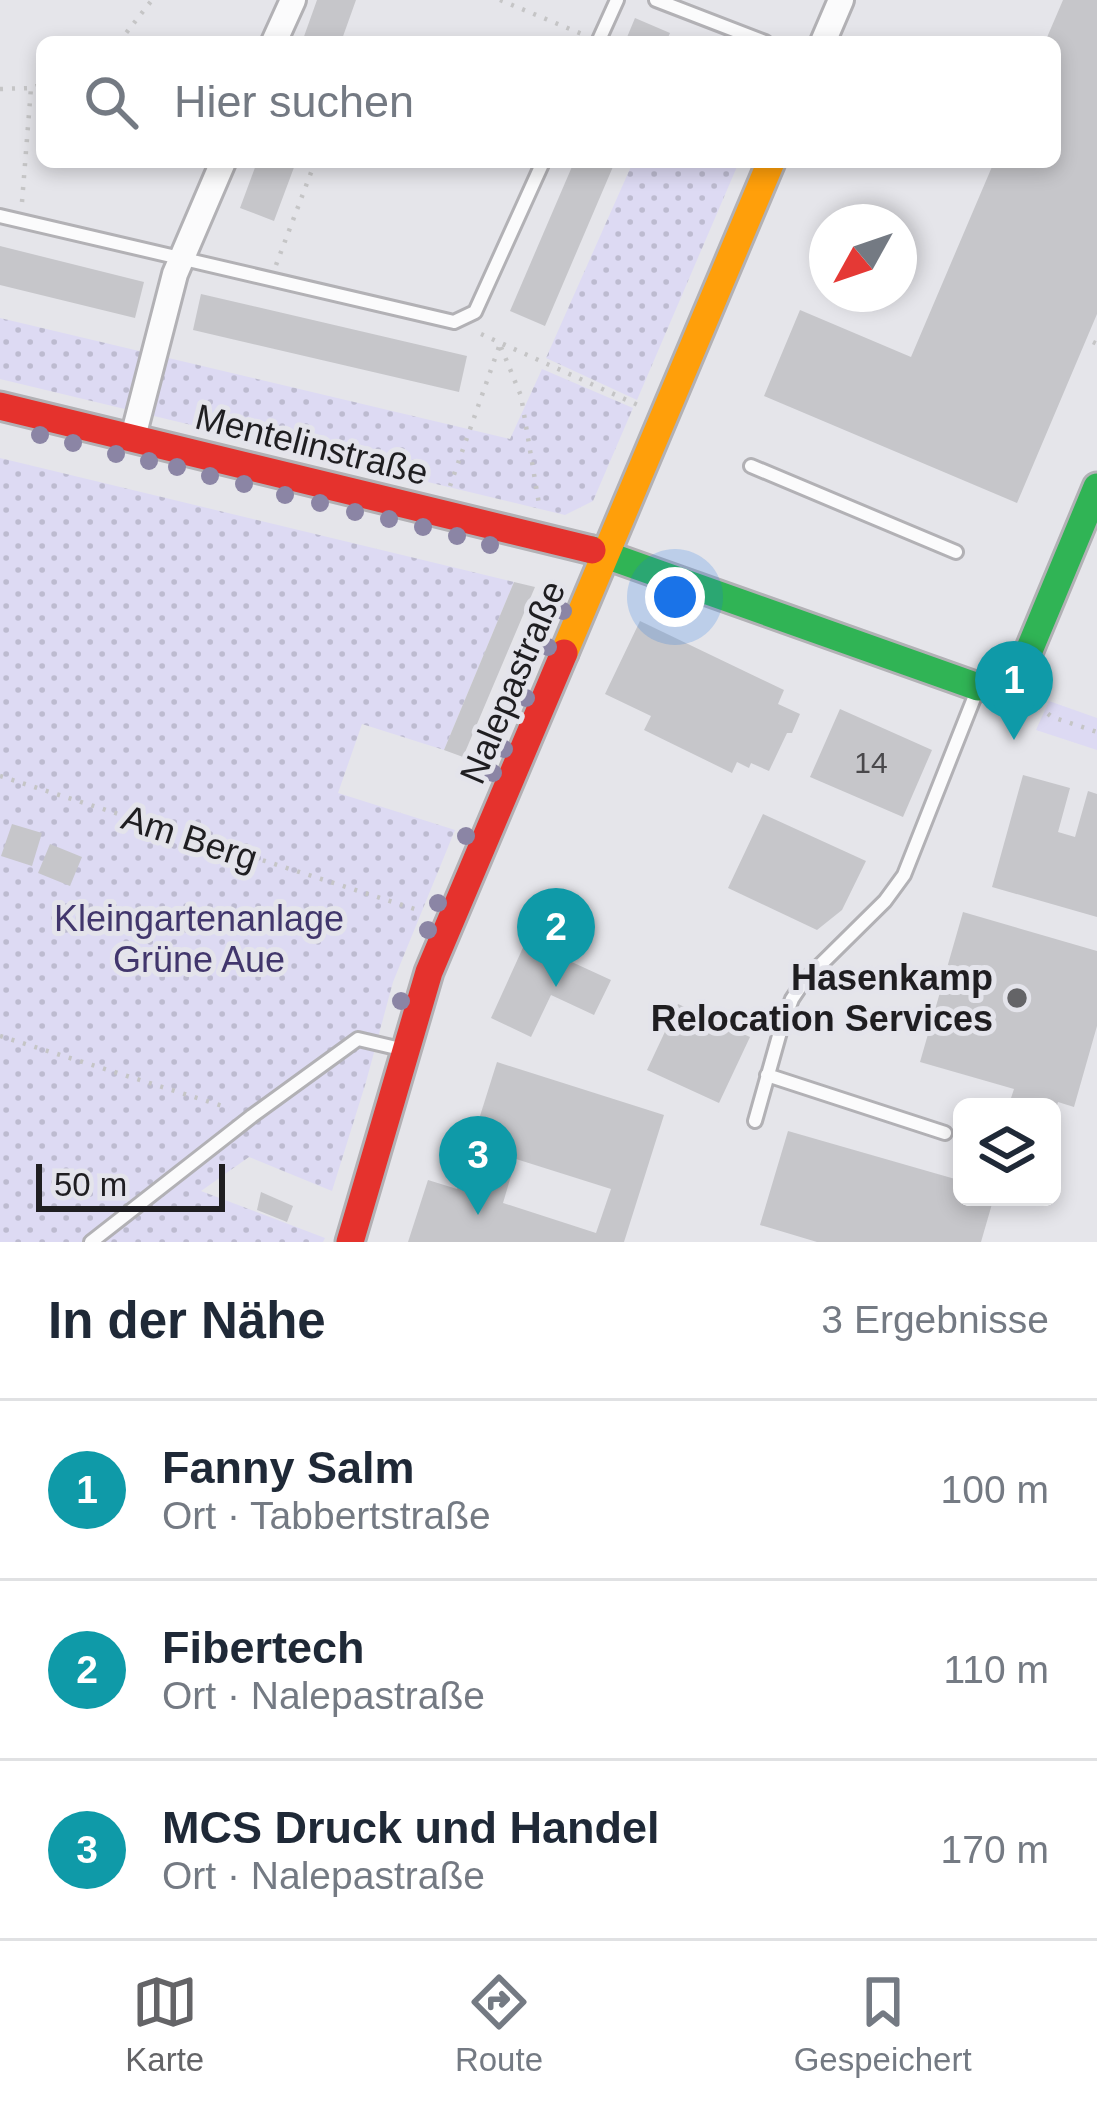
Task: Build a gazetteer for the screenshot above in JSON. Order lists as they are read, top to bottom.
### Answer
{
  "streets": {
    "street": ["Mentelinstraße", "Nalepastraße"],
    "path": ["Am Berg"]
  },
  "crossings": [
    ["Mentelinstraße", "Nalepastraße"],
    ["Nalepastraße", "Am Berg"]
  ],
  "parks": ["Kleingartenanlage Grüne Aue"],
  "places": ["Hasenkamp Relocation Services"],
  "house_numbers": ["14"],
  "scale_bar": "50 m",
  "north": "bottom left",
  "page": {
    "search": "Hier suchen",
    "pins": ["1", "2", "3"],
    "scale": "50 m",
    "heading": ["In der Nähe", "3 Ergebnisse"],
    "list": [
      {
        "mark": "1",
        "name": "Fanny Salm",
        "note": "Ort · Tabbertstraße",
        "value": "100 m"
      },
      {
        "mark": "2",
        "name": "Fibertech",
        "note": "Ort · Nalepastraße",
        "value": "110 m"
      },
      {
        "mark": "3",
        "name": "MCS Druck und Handel",
        "note": "Ort · Nalepastraße",
        "value": "170 m"
      }
    ],
    "nav": ["Karte", "Route", "Gespeichert"]
  }
}
